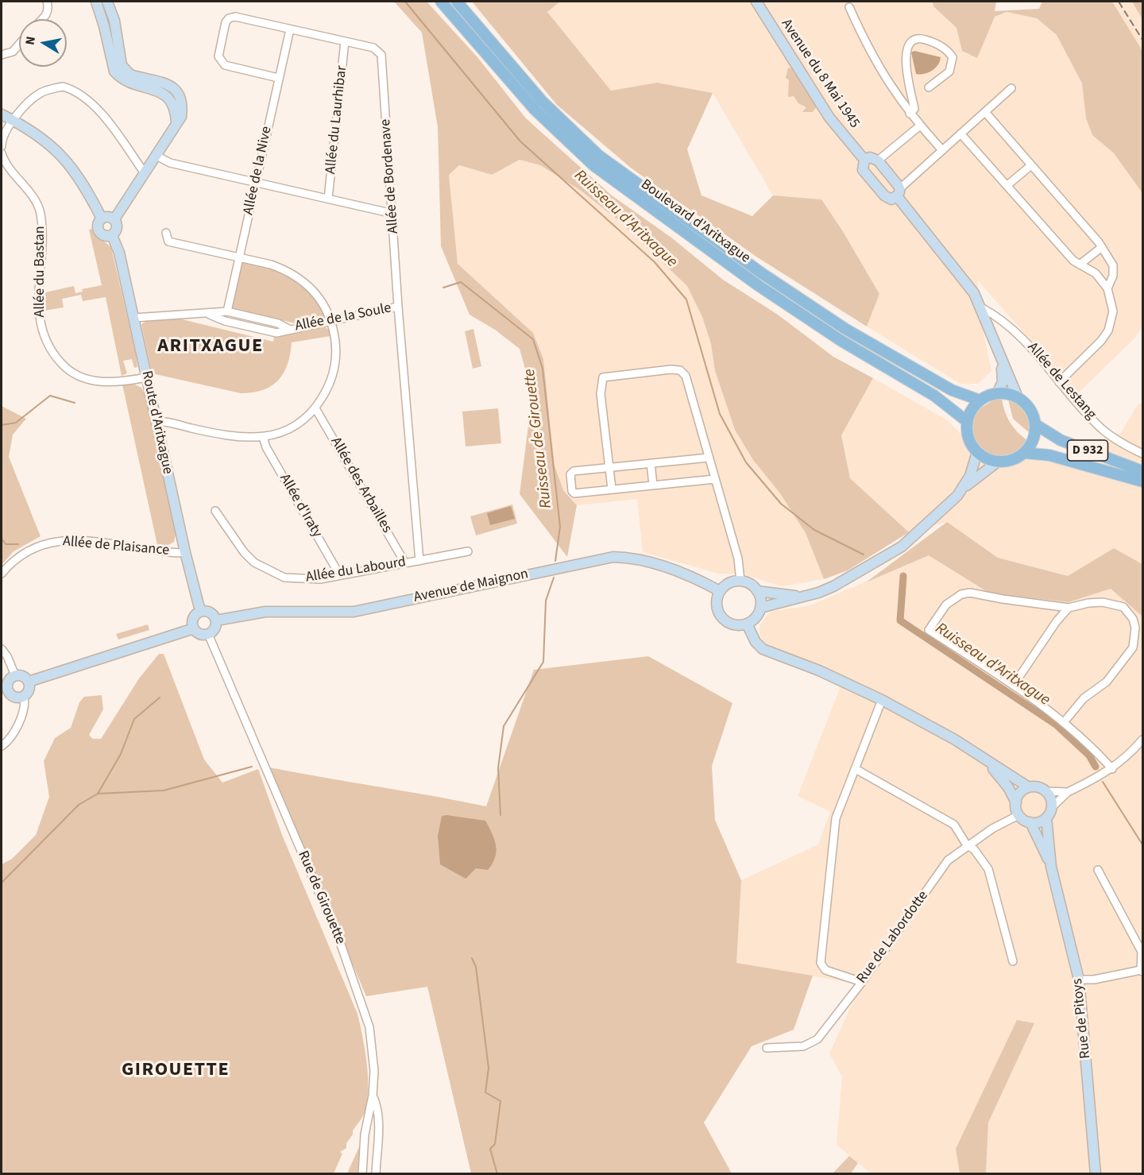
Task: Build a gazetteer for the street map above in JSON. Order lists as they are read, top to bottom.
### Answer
{
  "streets": {
    "main road": ["Boulevard d'Aritxague", "D 932"],
    "street": [
      "Avenue du 8 Mai 1945",
      "Allée du Laurhibar",
      "Allée de la Nive",
      "Allée de Bordenave",
      "Allée du Bastan",
      "Allée de la Soule",
      "Allée de Lestang",
      "Route d'Aritxague",
      "Allée des Arbailles",
      "Allée d'Iraty",
      "Allée de Plaisance",
      "Allée du Labourd",
      "Avenue de Maignon",
      "Rue de Girouette",
      "Rue de Labordotte",
      "Rue de Pitoys"
    ]
  },
  "crossings": [
    ["Allée du Laurhibar", "Allée de Bordenave"],
    ["Allée de la Nive", "Allée de Bordenave"],
    ["Allée de la Nive", "Allée de la Soule"],
    ["Allée de Bordenave", "Allée de la Soule"],
    ["Allée de Bordenave", "Allée du Labourd"],
    ["Boulevard d'Aritxague", "D 932"],
    ["Allée du Bastan", "Route d'Aritxague"],
    ["Allée de la Soule", "Route d'Aritxague"],
    ["Route d'Aritxague", "Allée de Plaisance"],
    ["Route d'Aritxague", "Avenue de Maignon"],
    ["Route d'Aritxague", "Rue de Girouette"],
    ["Allée des Arbailles", "Allée du Labourd"],
    ["Allée d'Iraty", "Allée du Labourd"],
    ["Avenue de Maignon", "Rue de Girouette"]
  ],
  "districts": ["ARITXAGUE", "GIROUETTE"],
  "water": ["Ruisseau d'Aritxague", "Ruisseau de Girouette"],
  "north": "left"
}
